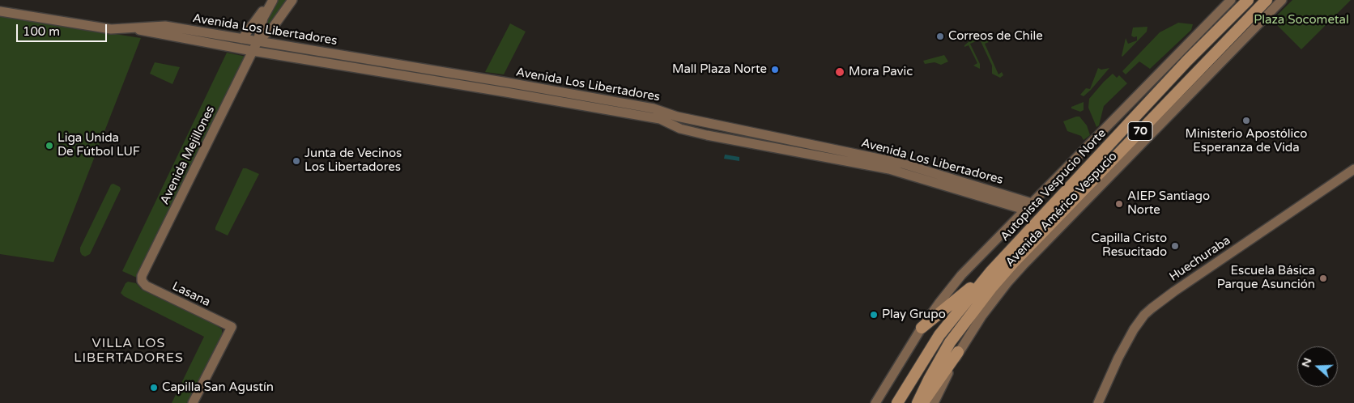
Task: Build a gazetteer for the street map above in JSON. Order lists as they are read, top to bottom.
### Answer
{
  "streets": {
    "highway": ["70", "Autopista Vespucio Norte"],
    "street": [
      "Avenida Los Libertadores",
      "Avenida Mejillones",
      "Avenida Américo Vespucio",
      "Huechuraba",
      "Lasana"
    ]
  },
  "crossings": [
    ["Avenida Los Libertadores", "Avenida Mejillones"],
    ["Avenida Los Libertadores", "Avenida Américo Vespucio"],
    ["Avenida Mejillones", "Lasana"]
  ],
  "districts": ["VILLA LOS LIBERTADORES"],
  "parks": ["Plaza Socometal"],
  "places": [
    "Correos de Chile",
    "Mall Plaza Norte",
    "Mora Pavic",
    "Ministerio Apostólico Esperanza de Vida",
    "Liga Unida De Fútbol LUF",
    "Junta de Vecinos Los Libertadores",
    "AIEP Santiago Norte",
    "Capilla Cristo Resucitado",
    "Escuela Básica Parque Asunción",
    "Play Grupo",
    "Capilla San Agustín"
  ],
  "scale_bar": "100 m",
  "north": "left"
}
